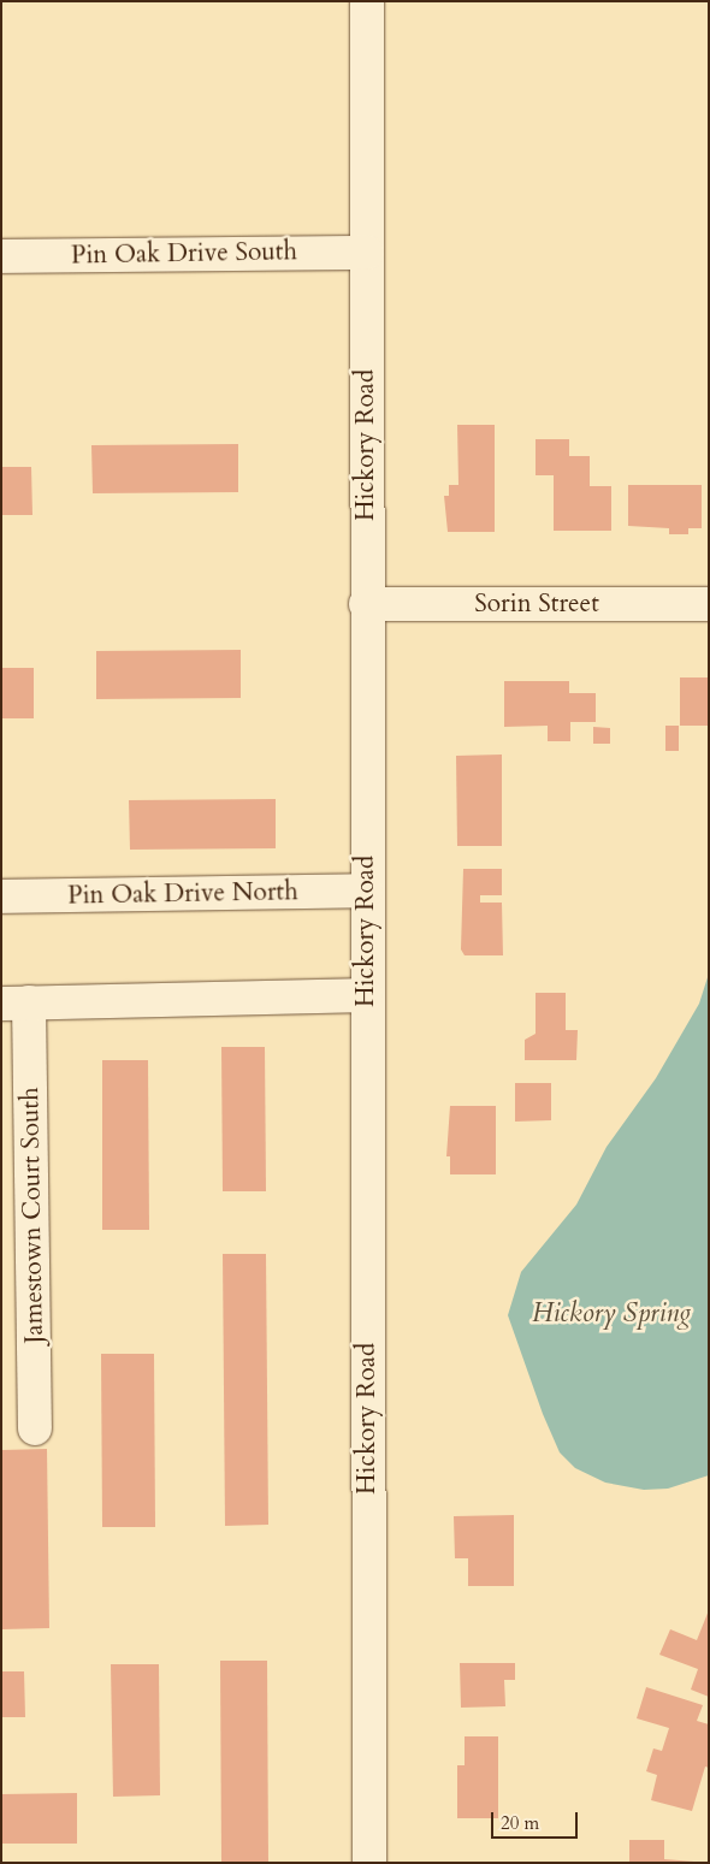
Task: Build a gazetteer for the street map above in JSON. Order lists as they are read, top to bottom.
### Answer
{
  "streets": {
    "street": [
      "Pin Oak Drive South",
      "Hickory Road",
      "Sorin Street",
      "Pin Oak Drive North",
      "Jamestown Court South"
    ]
  },
  "crossings": [
    ["Pin Oak Drive South", "Hickory Road"],
    ["Hickory Road", "Sorin Street"],
    ["Hickory Road", "Pin Oak Drive North"],
    ["Hickory Road", "Jamestown Court South"]
  ],
  "water": ["Hickory Spring"],
  "scale_bar": "20 m"
}
